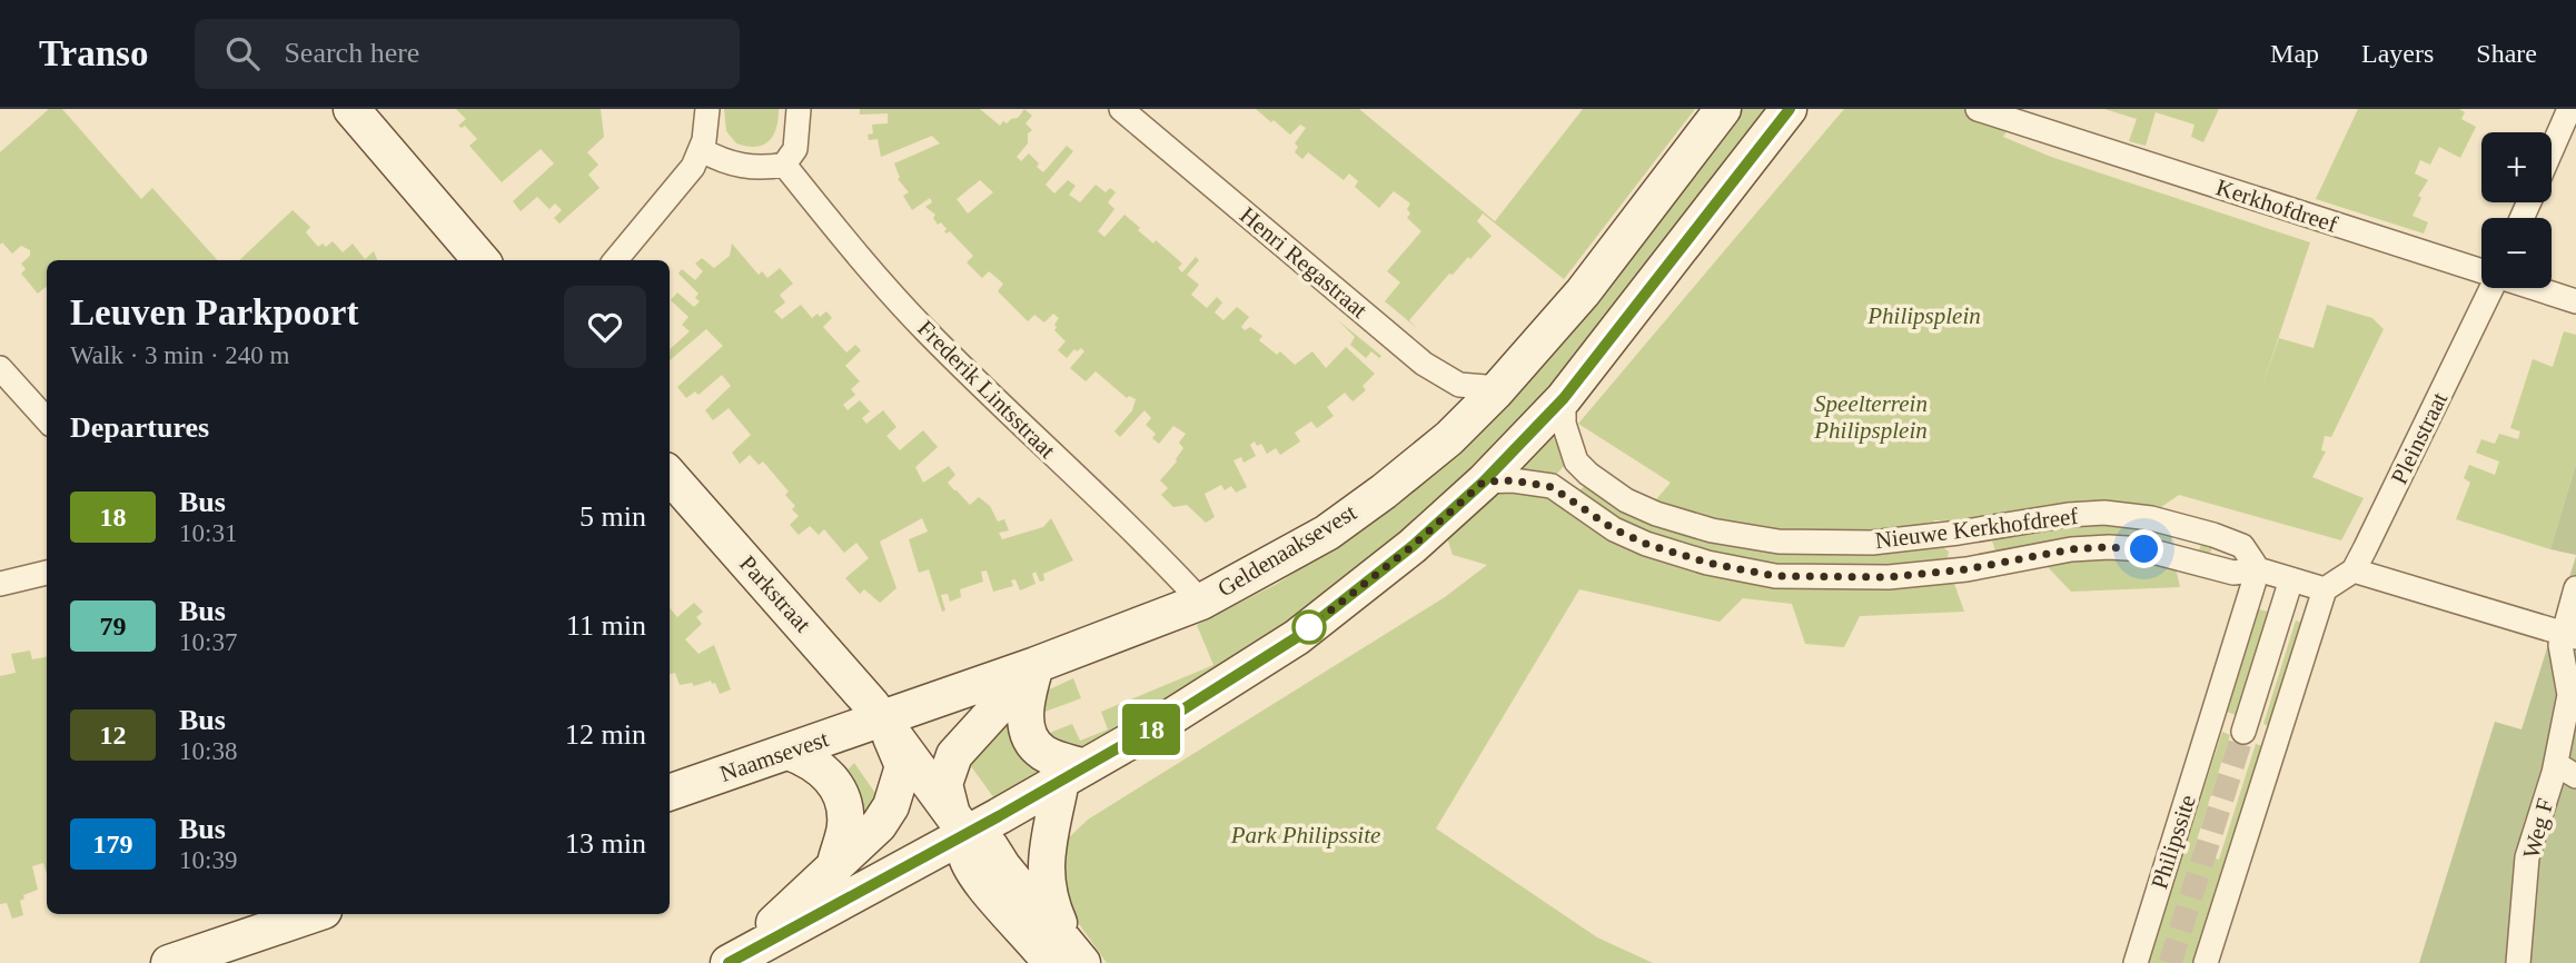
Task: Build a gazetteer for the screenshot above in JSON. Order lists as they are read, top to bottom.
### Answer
{
  "streets": {
    "main road": ["Geldenaaksevest", "Parkstraat", "Naamsevest"],
    "street": [
      "Kerkhofdreef",
      "Henri Regastraat",
      "Frederik Lintsstraat",
      "Pleinstraat",
      "Nieuwe Kerkhofdreef",
      "Weg F",
      "Philipssite"
    ]
  },
  "crossings": [
    ["Henri Regastraat", "Geldenaaksevest"],
    ["Frederik Lintsstraat", "Geldenaaksevest"],
    ["Nieuwe Kerkhofdreef", "Philipssite"],
    ["Geldenaaksevest", "Parkstraat"],
    ["Geldenaaksevest", "Naamsevest"],
    ["Parkstraat", "Naamsevest"]
  ],
  "parks": ["Philipsplein", "Speelterrein Philipsplein", "Park Philipssite"],
  "lines": ["bus line 18"],
  "page": {
    "header": "Transo",
    "search": "Search here",
    "nav": ["Map", "Layers", "Share"],
    "on_map": "18",
    "map_buttons": ["+", "−"],
    "heading": [
      ["Leuven Parkpoort", "Walk · 3 min · 240 m"],
      "Departures"
    ],
    "list": [
      {
        "mark": "18",
        "name": "Bus",
        "note": "10:31",
        "value": "5 min"
      },
      {
        "mark": "79",
        "name": "Bus",
        "note": "10:37",
        "value": "11 min"
      },
      {
        "mark": "12",
        "name": "Bus",
        "note": "10:38",
        "value": "12 min"
      },
      {
        "mark": "179",
        "name": "Bus",
        "note": "10:39",
        "value": "13 min"
      }
    ]
  }
}
